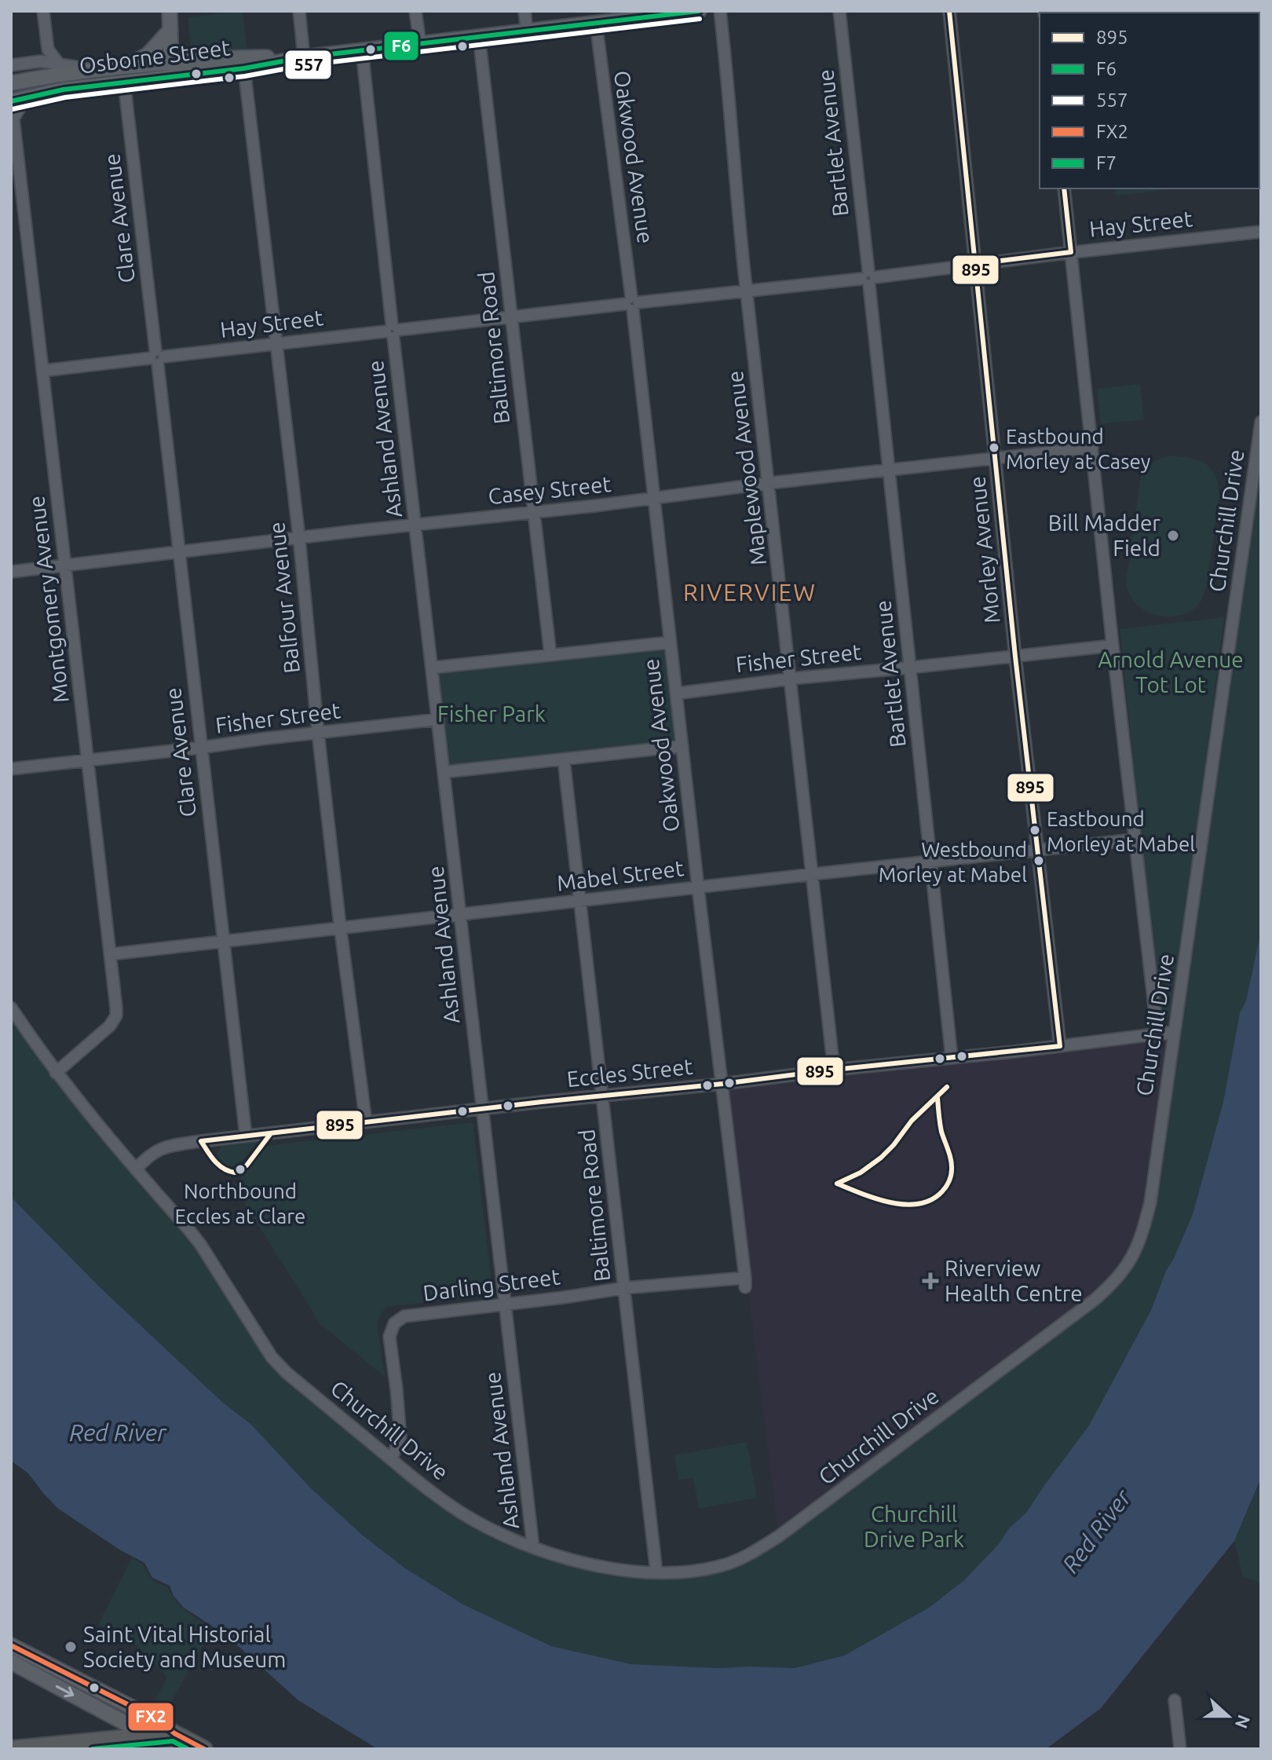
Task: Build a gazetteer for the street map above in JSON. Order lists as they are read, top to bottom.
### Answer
{
  "streets": {
    "main road": ["Osborne Street"],
    "street": [
      "Bartlet Avenue",
      "Oakwood Avenue",
      "Clare Avenue",
      "Hay Street",
      "Baltimore Road",
      "Ashland Avenue",
      "Maplewood Avenue",
      "Casey Street",
      "Churchill Drive",
      "Morley Avenue",
      "Balfour Avenue",
      "Montgomery Avenue",
      "Fisher Street",
      "Mabel Street",
      "Eccles Street",
      "Darling Street"
    ]
  },
  "crossings": [
    ["Osborne Street", "Oakwood Avenue"],
    ["Osborne Street", "Clare Avenue"],
    ["Osborne Street", "Baltimore Road"],
    ["Osborne Street", "Ashland Avenue"],
    ["Osborne Street", "Balfour Avenue"],
    ["Osborne Street", "Montgomery Avenue"],
    ["Bartlet Avenue", "Hay Street"],
    ["Bartlet Avenue", "Casey Street"],
    ["Bartlet Avenue", "Fisher Street"],
    ["Bartlet Avenue", "Mabel Street"],
    ["Bartlet Avenue", "Eccles Street"],
    ["Oakwood Avenue", "Hay Street"],
    ["Oakwood Avenue", "Casey Street"],
    ["Oakwood Avenue", "Fisher Street"],
    ["Oakwood Avenue", "Mabel Street"],
    ["Oakwood Avenue", "Eccles Street"],
    ["Oakwood Avenue", "Darling Street"],
    ["Clare Avenue", "Hay Street"],
    ["Clare Avenue", "Casey Street"],
    ["Clare Avenue", "Fisher Street"],
    ["Clare Avenue", "Mabel Street"],
    ["Clare Avenue", "Eccles Street"],
    ["Hay Street", "Baltimore Road"],
    ["Hay Street", "Ashland Avenue"],
    ["Hay Street", "Maplewood Avenue"],
    ["Hay Street", "Morley Avenue"],
    ["Hay Street", "Balfour Avenue"],
    ["Hay Street", "Montgomery Avenue"],
    ["Baltimore Road", "Casey Street"],
    ["Baltimore Road", "Churchill Drive"],
    ["Baltimore Road", "Mabel Street"],
    ["Baltimore Road", "Eccles Street"],
    ["Baltimore Road", "Darling Street"],
    ["Ashland Avenue", "Casey Street"],
    ["Ashland Avenue", "Churchill Drive"],
    ["Ashland Avenue", "Fisher Street"],
    ["Ashland Avenue", "Mabel Street"],
    ["Ashland Avenue", "Eccles Street"],
    ["Ashland Avenue", "Darling Street"],
    ["Maplewood Avenue", "Casey Street"],
    ["Maplewood Avenue", "Fisher Street"],
    ["Maplewood Avenue", "Mabel Street"],
    ["Maplewood Avenue", "Eccles Street"],
    ["Casey Street", "Morley Avenue"],
    ["Casey Street", "Balfour Avenue"],
    ["Casey Street", "Montgomery Avenue"],
    ["Churchill Drive", "Montgomery Avenue"],
    ["Churchill Drive", "Eccles Street"],
    ["Churchill Drive", "Darling Street"],
    ["Morley Avenue", "Fisher Street"],
    ["Morley Avenue", "Mabel Street"],
    ["Morley Avenue", "Eccles Street"],
    ["Balfour Avenue", "Fisher Street"],
    ["Balfour Avenue", "Mabel Street"],
    ["Balfour Avenue", "Eccles Street"],
    ["Montgomery Avenue", "Fisher Street"],
    ["Montgomery Avenue", "Mabel Street"]
  ],
  "districts": ["RIVERVIEW"],
  "water": ["Red River"],
  "parks": ["Arnold Avenue Tot Lot", "Fisher Park", "Churchill Drive Park"],
  "places": {
    "other": [
      "Eastbound Morley at Casey",
      "Bill Madder Field",
      "Eastbound Morley at Mabel",
      "Westbound Morley at Mabel",
      "Northbound Eccles at Clare",
      "Saint Vital Historial Society and Museum"
    ],
    "health": ["Riverview Health Centre"]
  },
  "lines": [
    "transit line 895",
    "transit line F6",
    "transit line 557",
    "transit line FX2",
    "transit line F7"
  ],
  "legend": [
    "895",
    "F6",
    "557",
    "FX2",
    "F7"
  ],
  "north": "right"
}
